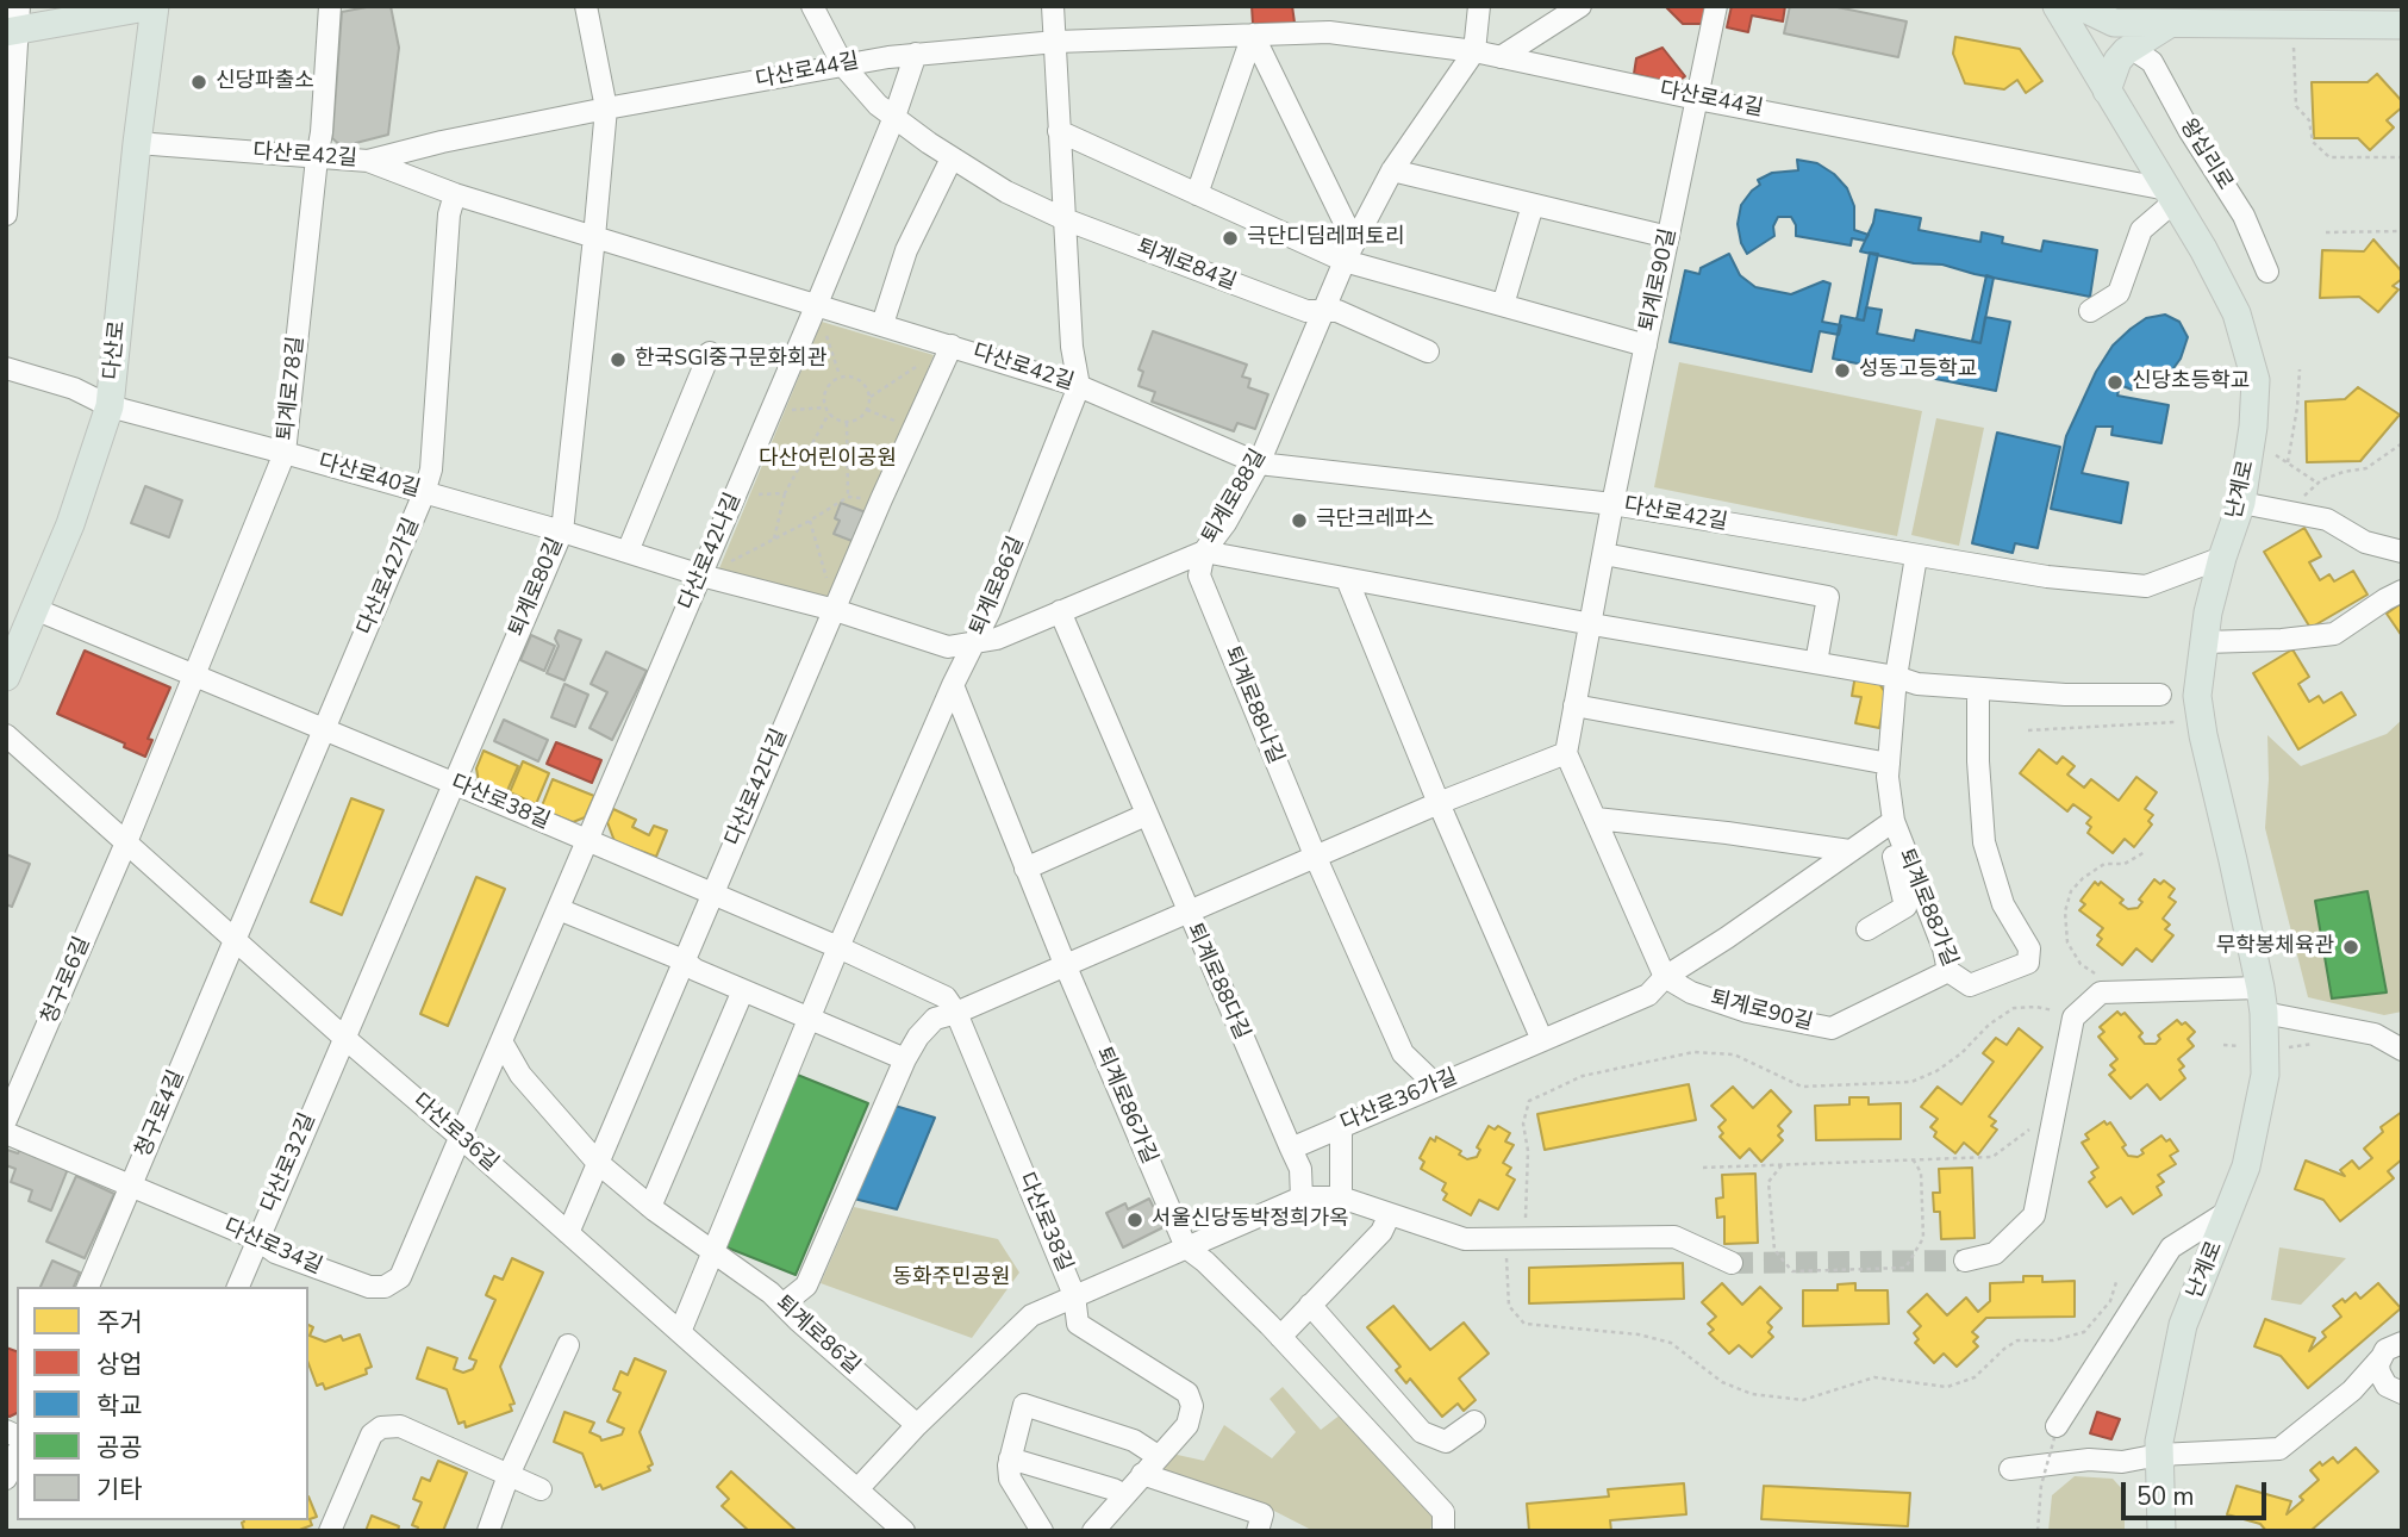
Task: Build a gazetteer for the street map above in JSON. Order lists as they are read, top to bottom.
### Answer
{
  "streets": {
    "main road": ["다산로", "난계로"],
    "street": [
      "다산로44길",
      "왕십리로",
      "다산로42길",
      "퇴계로84길",
      "퇴계로90길",
      "퇴계로78길",
      "다산로40길",
      "퇴계로88길",
      "다산로42나길",
      "다산로42가길",
      "퇴계로86길",
      "퇴계로80길",
      "퇴계로88나길",
      "다산로42다길",
      "다산로38길",
      "퇴계로88가길",
      "청구로6길",
      "퇴계로88다길",
      "다산로36가길",
      "퇴계로86가길",
      "청구로4길",
      "다산로36길",
      "다산로32길",
      "다산로34길"
    ]
  },
  "crossings": [
    ["다산로44길", "다산로42길"],
    ["다산로44길", "퇴계로84길"],
    ["다산로44길", "퇴계로90길"],
    ["다산로44길", "난계로"],
    ["다산로44길", "퇴계로88길"],
    ["다산로44길", "다산로42나길"],
    ["다산로44길", "퇴계로80길"],
    ["다산로42길", "퇴계로90길"],
    ["다산로42길", "다산로"],
    ["다산로42길", "퇴계로78길"],
    ["다산로42길", "난계로"],
    ["다산로42길", "퇴계로88길"],
    ["다산로42길", "다산로42나길"],
    ["다산로42길", "다산로42가길"],
    ["다산로42길", "퇴계로86길"],
    ["다산로42길", "퇴계로80길"],
    ["다산로42길", "다산로42다길"],
    ["퇴계로84길", "퇴계로88길"],
    ["퇴계로84길", "다산로42나길"],
    ["퇴계로90길", "퇴계로88가길"],
    ["퇴계로90길", "다산로36가길"],
    ["다산로", "다산로40길"],
    ["다산로", "다산로38길"],
    ["퇴계로78길", "다산로40길"],
    ["퇴계로78길", "다산로38길"],
    ["퇴계로78길", "청구로6길"],
    ["퇴계로78길", "다산로36길"],
    ["다산로40길", "퇴계로88길"],
    ["다산로40길", "다산로42나길"],
    ["다산로40길", "다산로42가길"],
    ["다산로40길", "퇴계로86길"],
    ["다산로40길", "퇴계로80길"],
    ["다산로40길", "다산로42다길"],
    ["퇴계로88길", "퇴계로86길"],
    ["퇴계로88길", "퇴계로88나길"],
    ["퇴계로88길", "퇴계로88다길"],
    ["다산로42나길", "다산로38길"],
    ["다산로42나길", "다산로36길"],
    ["다산로42나길", "다산로34길"],
    ["다산로42가길", "다산로38길"],
    ["다산로42가길", "청구로4길"],
    ["다산로42가길", "다산로36길"],
    ["퇴계로86길", "다산로42다길"],
    ["퇴계로86길", "다산로38길"],
    ["퇴계로86길", "퇴계로86가길"],
    ["퇴계로86길", "다산로36길"],
    ["퇴계로80길", "다산로38길"],
    ["퇴계로80길", "다산로36길"],
    ["퇴계로80길", "다산로32길"],
    ["퇴계로88나길", "다산로36가길"],
    ["다산로42다길", "다산로38길"],
    ["다산로42다길", "다산로36길"],
    ["청구로6길", "다산로36길"],
    ["퇴계로88다길", "다산로36가길"],
    ["청구로4길", "다산로36길"],
    ["청구로4길", "다산로34길"],
    ["다산로36길", "다산로32길"],
    ["다산로36길", "다산로34길"],
    ["다산로32길", "다산로34길"]
  ],
  "parks": ["다산어린이공원", "동화주민공원"],
  "places": [
    "신당파출소",
    "극단디딤레퍼토리",
    "한국SGI중구문화회관",
    "성동고등학교",
    "신당초등학교",
    "극단크레파스",
    "무학봉체육관",
    "서울신당동박정희가옥"
  ],
  "legend": [
    "주거",
    "상업",
    "학교",
    "공공",
    "기타"
  ],
  "scale_bar": "50 m"
}
